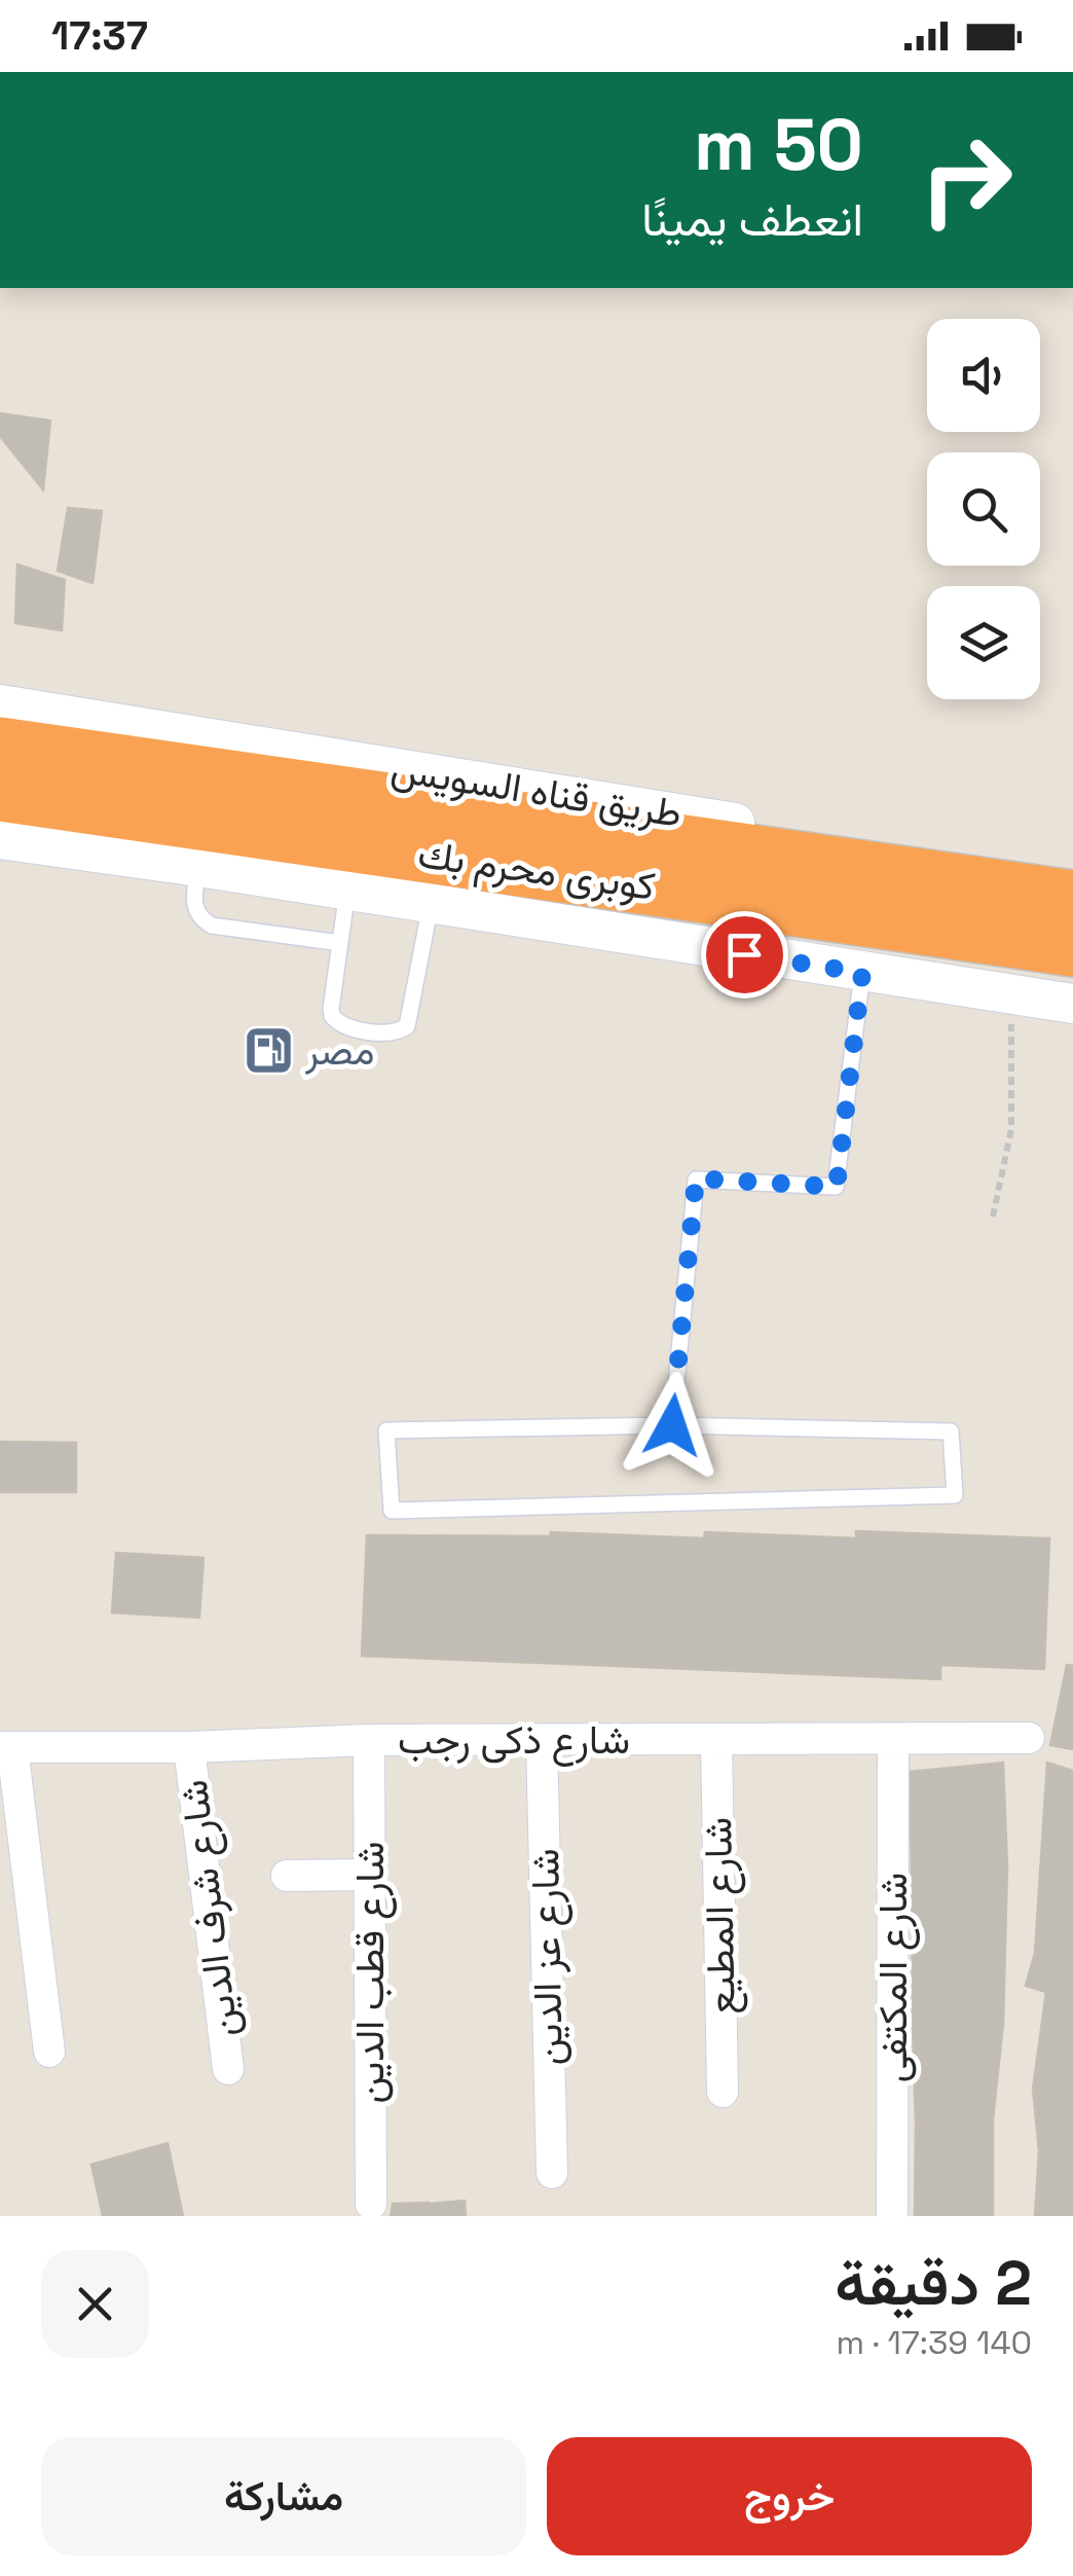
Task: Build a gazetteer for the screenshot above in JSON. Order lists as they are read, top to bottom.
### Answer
{
  "streets": {
    "highway": ["كوبرى محرم بك"],
    "street": [
      "طريق قناه السويس",
      "شارع ذكى رجب",
      "شارع شرف الدين",
      "شارع المطيع",
      "شارع عز الدين",
      "شارع قطب الدين",
      "شارع المكتفى"
    ]
  },
  "crossings": [
    ["شارع ذكى رجب", "شارع شرف الدين"],
    ["شارع ذكى رجب", "شارع المطيع"],
    ["شارع ذكى رجب", "شارع عز الدين"],
    ["شارع ذكى رجب", "شارع قطب الدين"],
    ["شارع ذكى رجب", "شارع المكتفى"]
  ],
  "places": {
    "fuel station": ["مصر"]
  },
  "page": {
    "status": "17:37",
    "turn": ["50 m", "انعطف يمينًا"],
    "heading": ["2 دقيقة", "140 m · 17:39"],
    "buttons": ["خروج", "مشاركة"]
  }
}
